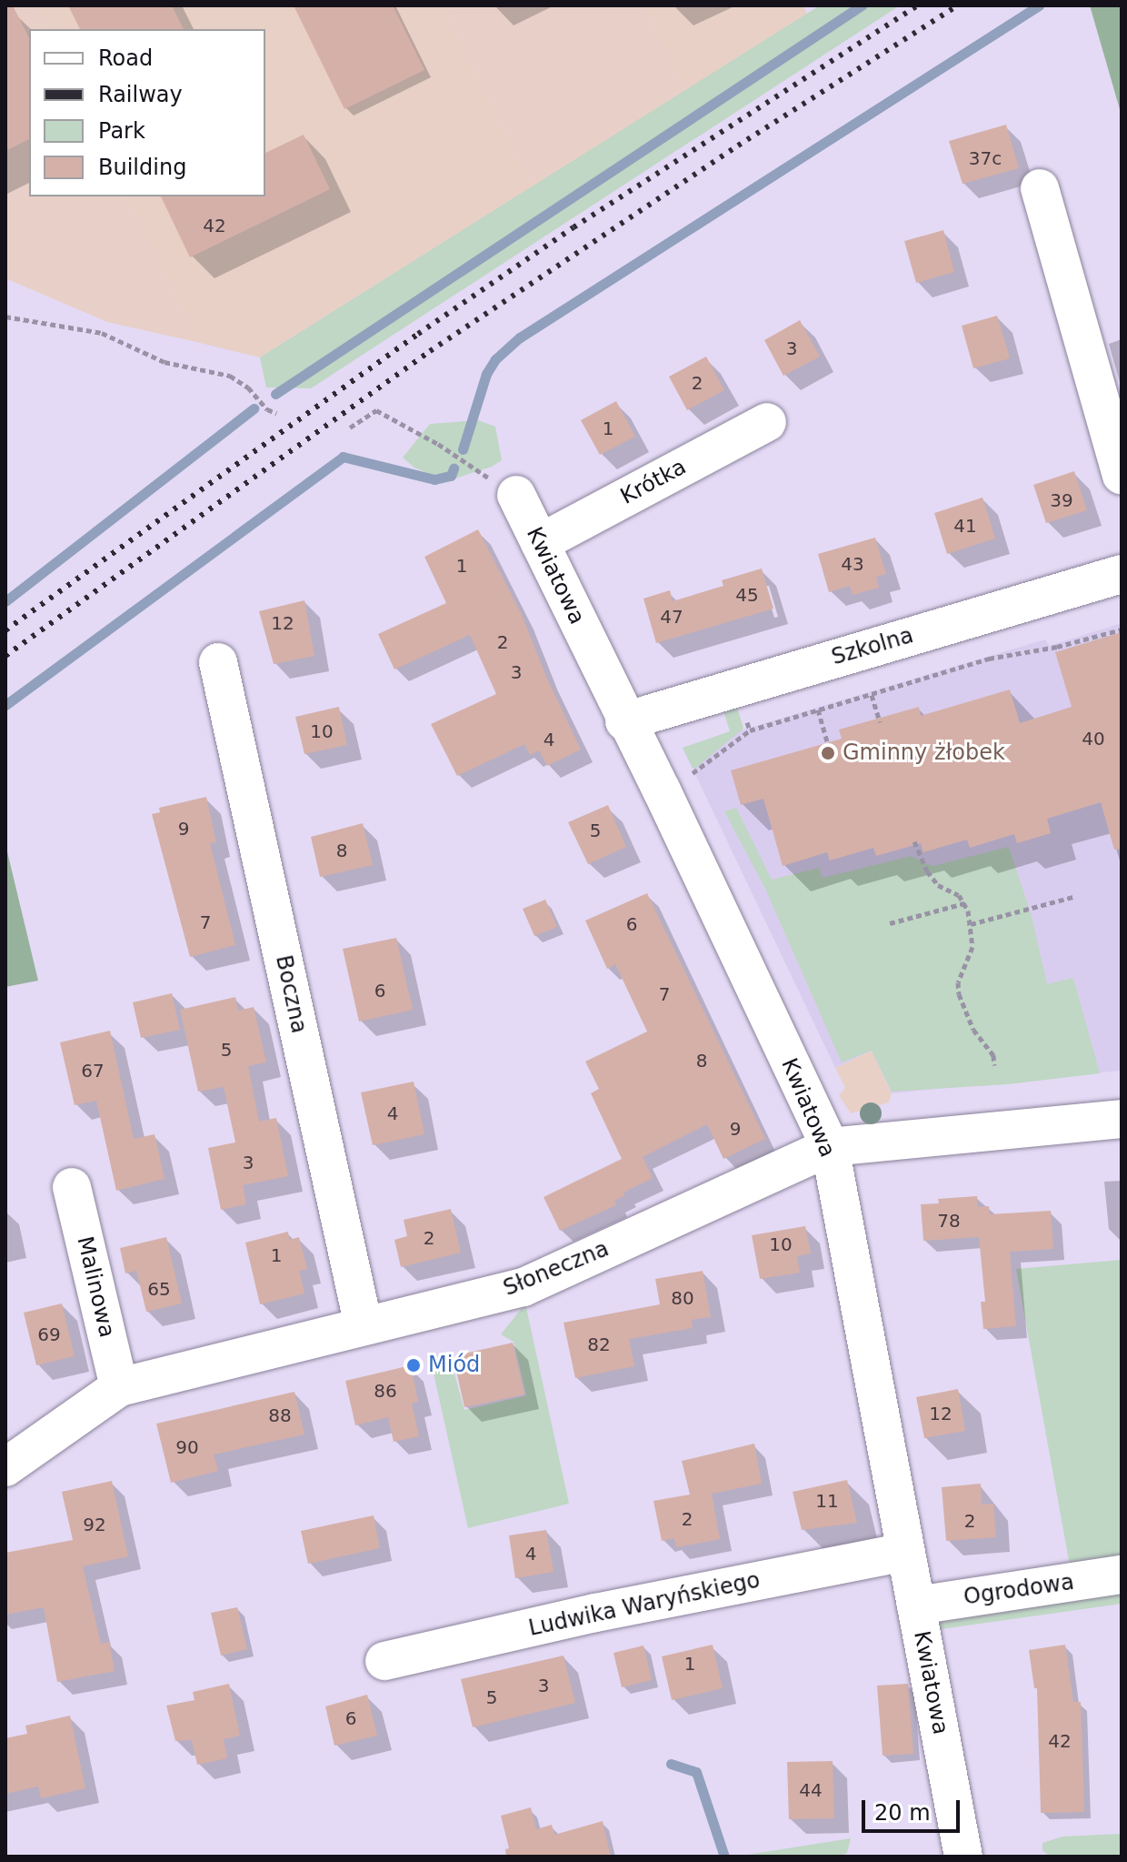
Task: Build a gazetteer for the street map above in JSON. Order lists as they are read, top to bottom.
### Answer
{
  "streets": {
    "street": [
      "Krótka",
      "Kwiatowa",
      "Szkolna",
      "Boczna",
      "Słoneczna",
      "Malinowa",
      "Ogrodowa",
      "Ludwika Waryńskiego"
    ]
  },
  "crossings": [
    ["Krótka", "Kwiatowa"],
    ["Kwiatowa", "Szkolna"],
    ["Kwiatowa", "Słoneczna"],
    ["Kwiatowa", "Ogrodowa"],
    ["Kwiatowa", "Ludwika Waryńskiego"],
    ["Boczna", "Słoneczna"],
    ["Słoneczna", "Malinowa"]
  ],
  "places": ["Gminny żłobek", "Miód"],
  "house_numbers": [
    "37c",
    "42",
    "3",
    "2",
    "1",
    "39",
    "41",
    "43",
    "1",
    "45",
    "47",
    "12",
    "2",
    "3",
    "10",
    "40",
    "4",
    "9",
    "5",
    "8",
    "7",
    "6",
    "6",
    "7",
    "5",
    "8",
    "67",
    "4",
    "9",
    "3",
    "78",
    "2",
    "10",
    "1",
    "65",
    "80",
    "69",
    "82",
    "86",
    "12",
    "88",
    "90",
    "11",
    "2",
    "2",
    "92",
    "4",
    "1",
    "3",
    "5",
    "6",
    "42",
    "44"
  ],
  "legend": [
    "Road",
    "Railway",
    "Park",
    "Building"
  ],
  "scale_bar": "20 m"
}
